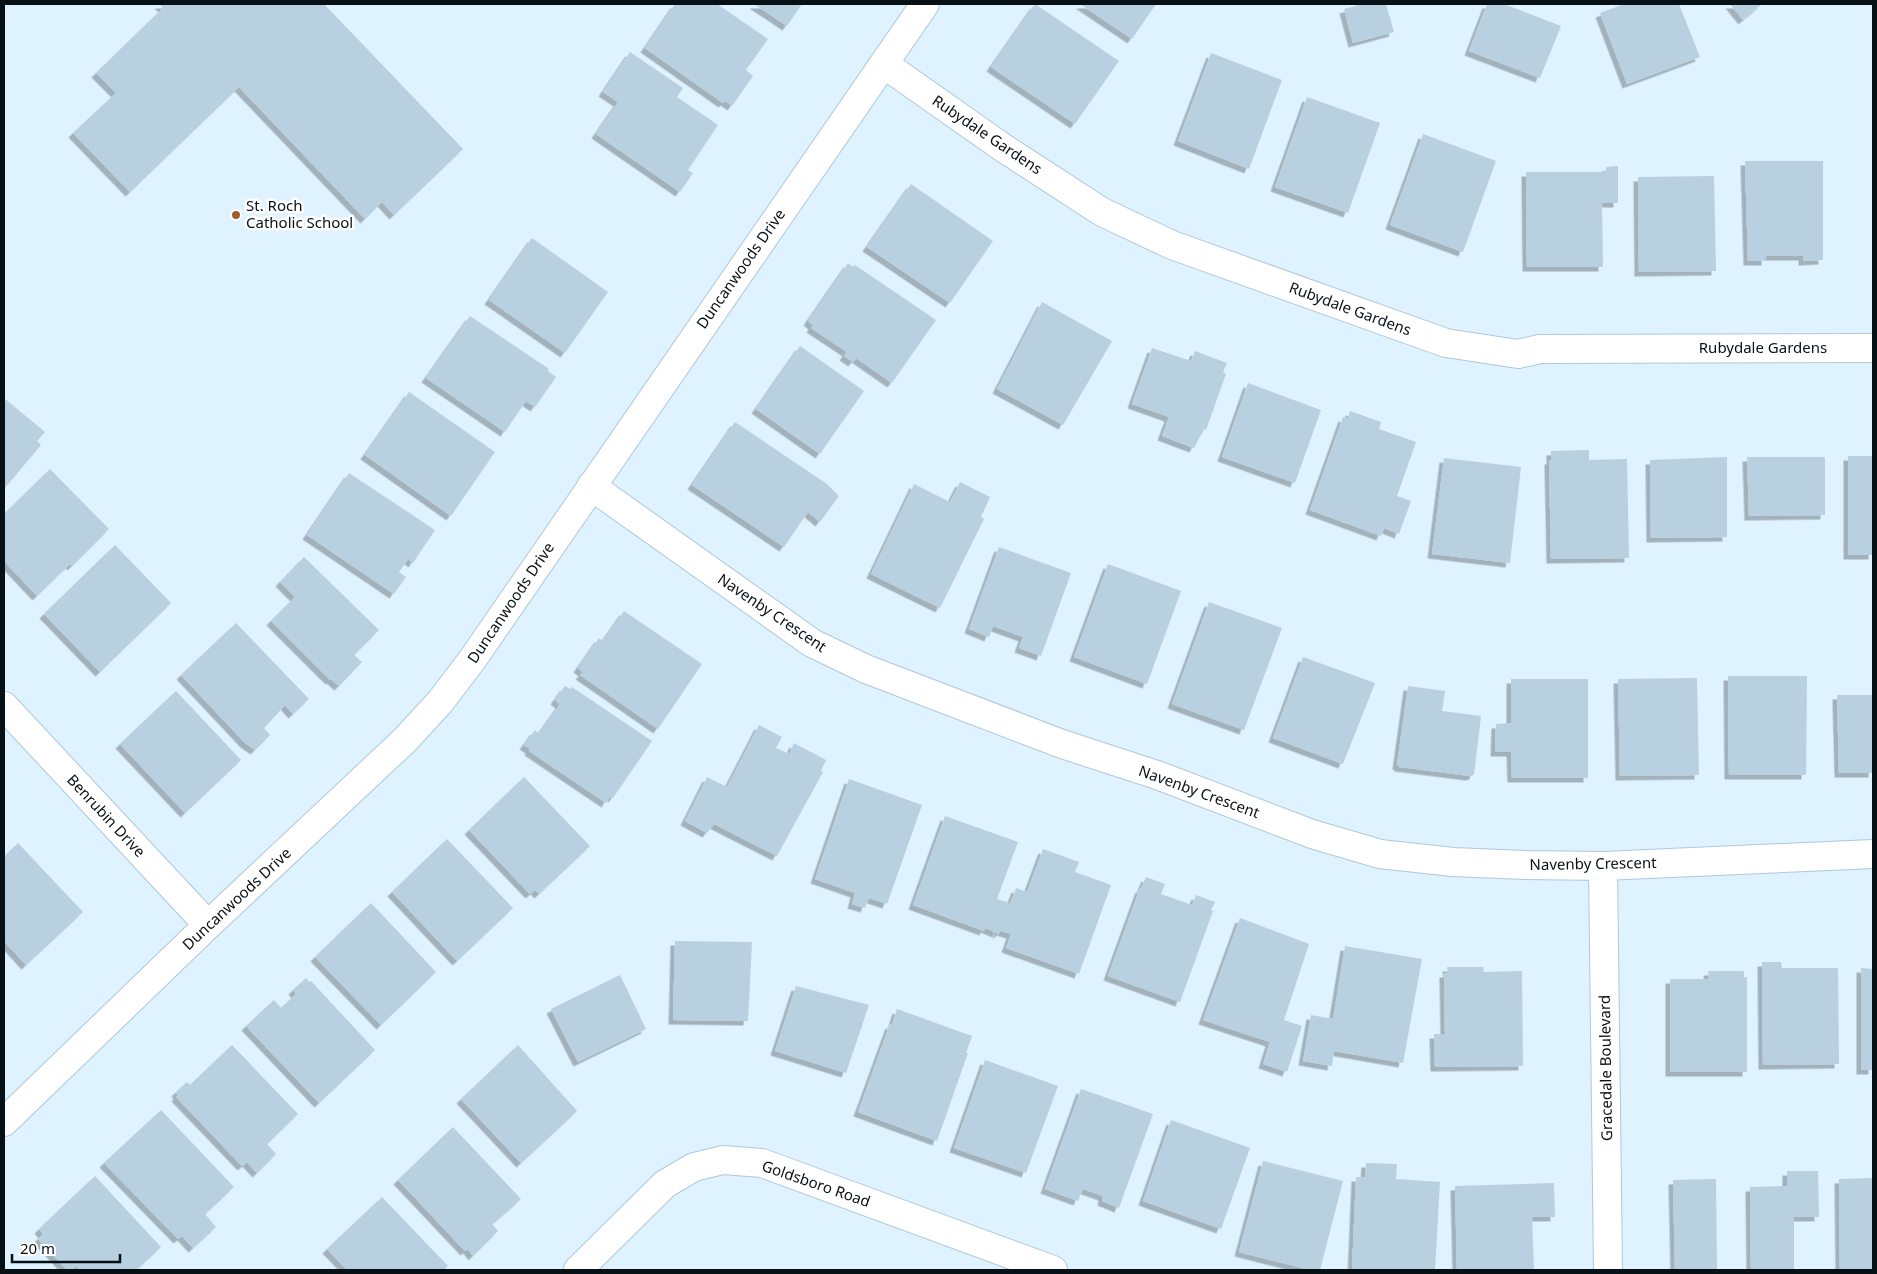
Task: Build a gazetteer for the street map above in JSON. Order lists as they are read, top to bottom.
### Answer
{
  "streets": {
    "street": [
      "Rubydale Gardens",
      "Duncanwoods Drive",
      "Navenby Crescent",
      "Benrubin Drive",
      "Gracedale Boulevard",
      "Goldsboro Road"
    ]
  },
  "crossings": [
    ["Rubydale Gardens", "Duncanwoods Drive"],
    ["Duncanwoods Drive", "Navenby Crescent"],
    ["Duncanwoods Drive", "Benrubin Drive"],
    ["Navenby Crescent", "Gracedale Boulevard"]
  ],
  "places": ["St. Roch Catholic School"],
  "scale_bar": "20 m"
}
